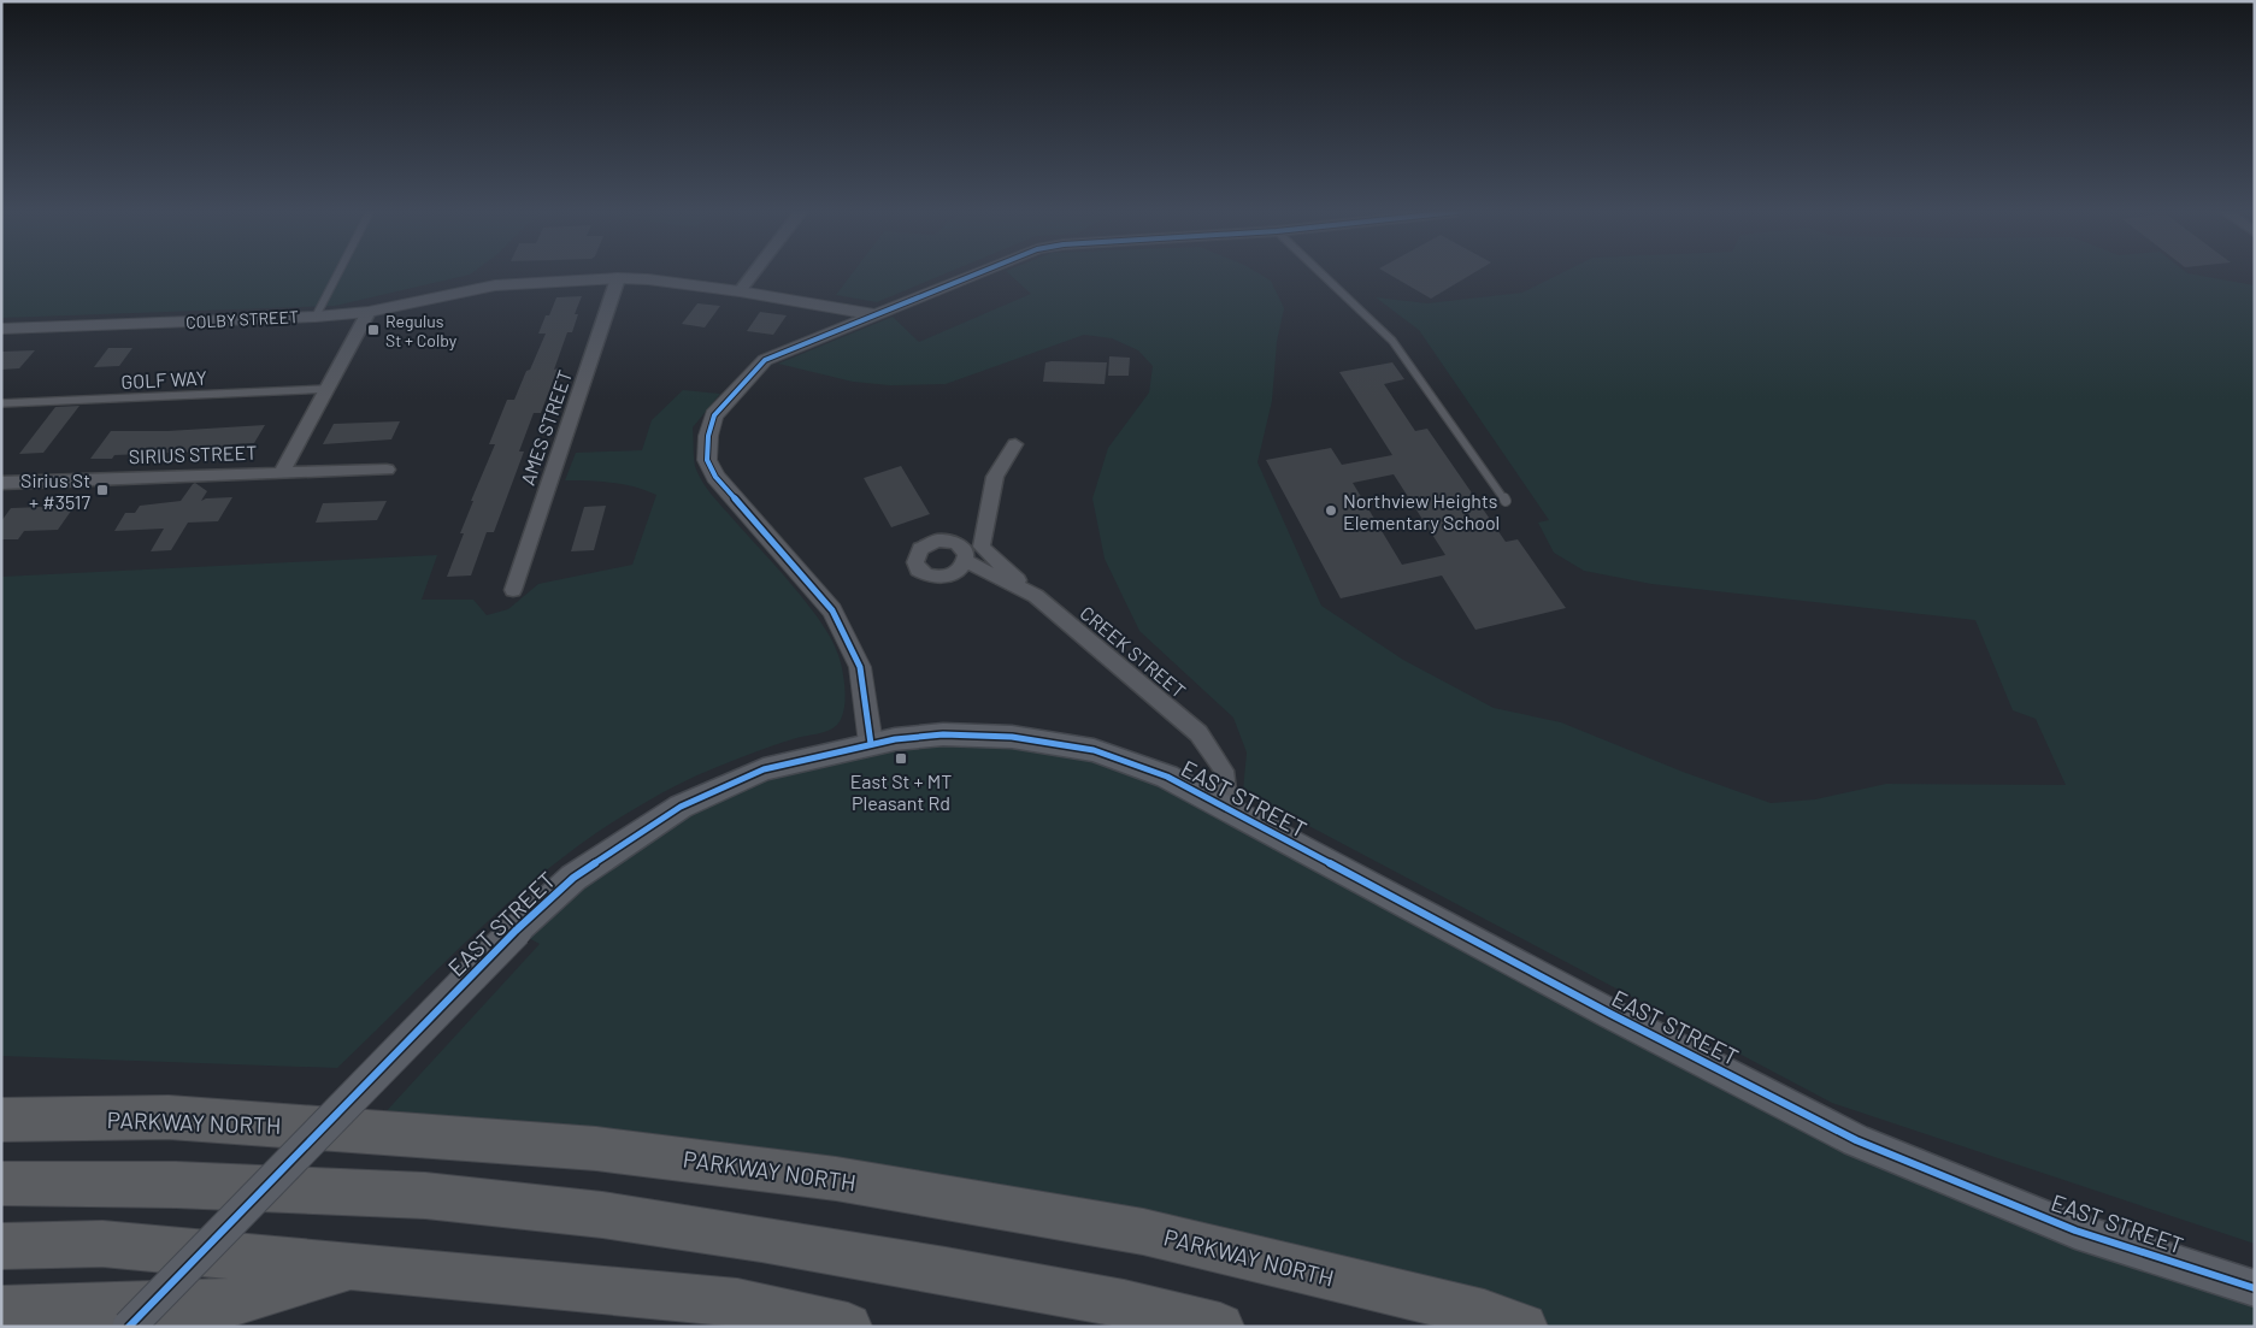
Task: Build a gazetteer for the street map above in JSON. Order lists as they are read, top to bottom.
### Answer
{
  "streets": {
    "highway": ["PARKWAY NORTH"],
    "main road": ["EAST STREET"],
    "street": [
      "COLBY STREET",
      "AMES STREET",
      "SIRIUS STREET",
      "CREEK STREET"
    ],
    "lane": ["GOLF WAY"]
  },
  "crossings": [
    ["COLBY STREET", "AMES STREET"],
    ["CREEK STREET", "EAST STREET"]
  ],
  "places": {
    "transit": ["Regulus St + Colby", "Sirius St + #3517", "East St + MT Pleasant Rd"],
    "other": ["Northview Heights Elementary School"]
  }
}
